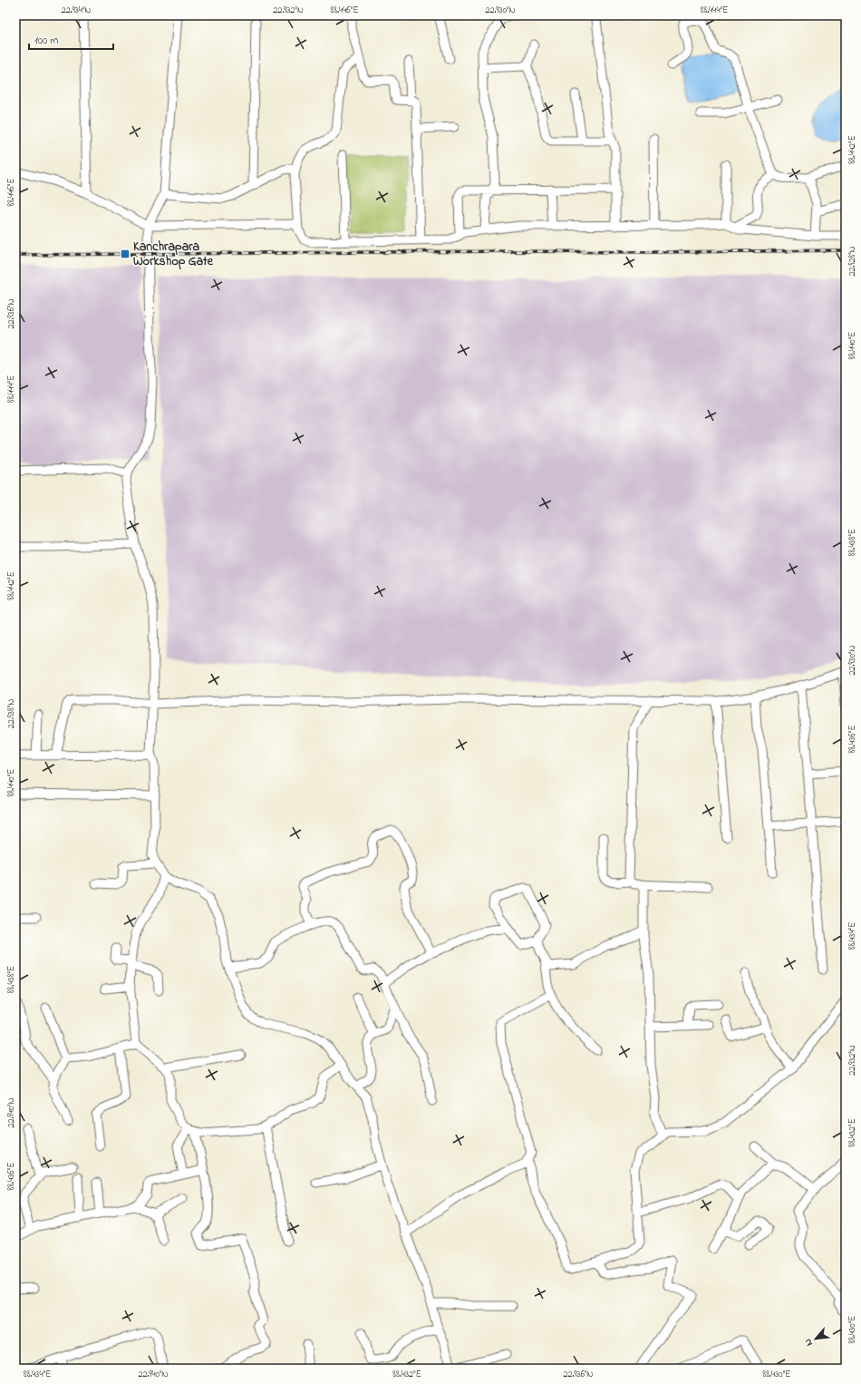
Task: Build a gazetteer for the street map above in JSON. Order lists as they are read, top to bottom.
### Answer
{
  "places": {
    "transit": ["Kanchrapara Workshop Gate"]
  },
  "scale_bar": "100 m",
  "north": "bottom left",
  "coordinates": [
    "22.934°N",
    "22.932°N",
    "88.446°E",
    "22.930°N",
    "88.444°E",
    "88.442°E",
    "22.928°N",
    "22.936°N",
    "88.440°E",
    "88.438°E",
    "22.938°N",
    "88.436°E",
    "88.434°E",
    "22.940°N",
    "88.432°E",
    "88.430°E"
  ]
}
